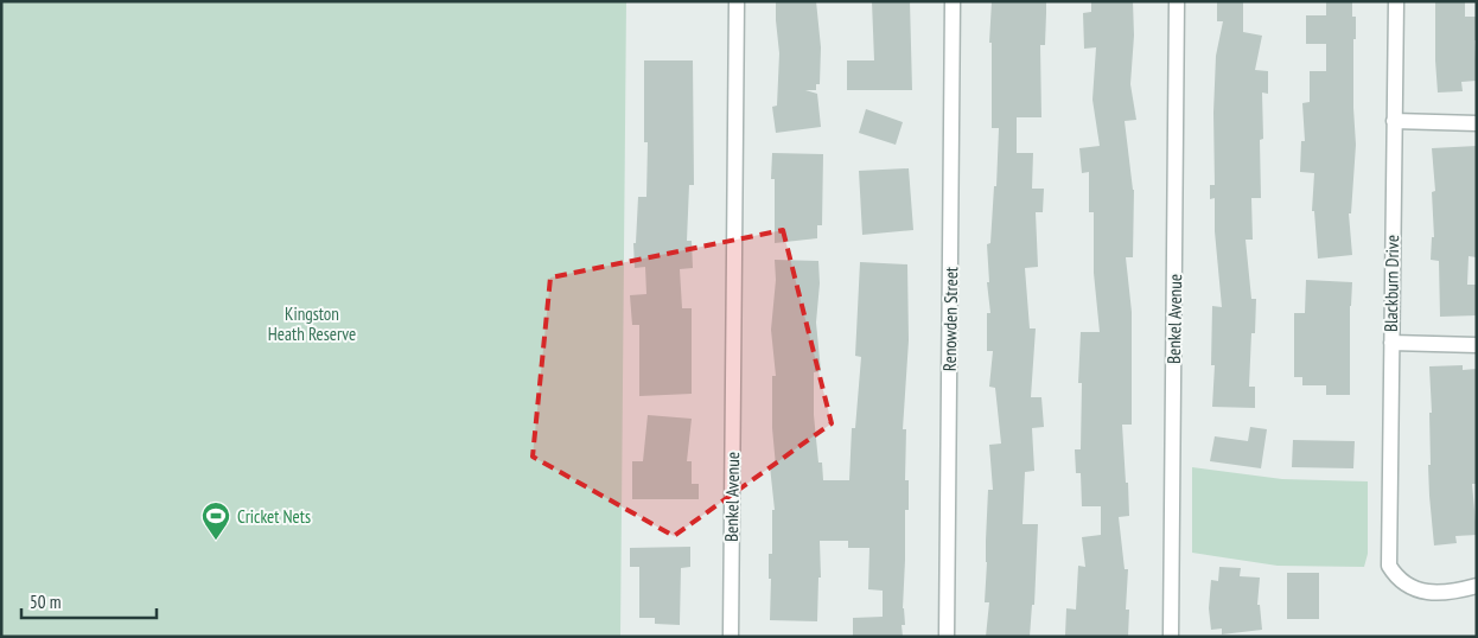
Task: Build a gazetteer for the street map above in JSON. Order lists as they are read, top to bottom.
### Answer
{
  "streets": {
    "street": ["Blackburn Drive", "Renowden Street", "Benkel Avenue"]
  },
  "parks": ["Kingston Heath Reserve"],
  "places": {
    "sports": ["Cricket Nets"]
  },
  "scale_bar": "50 m"
}
